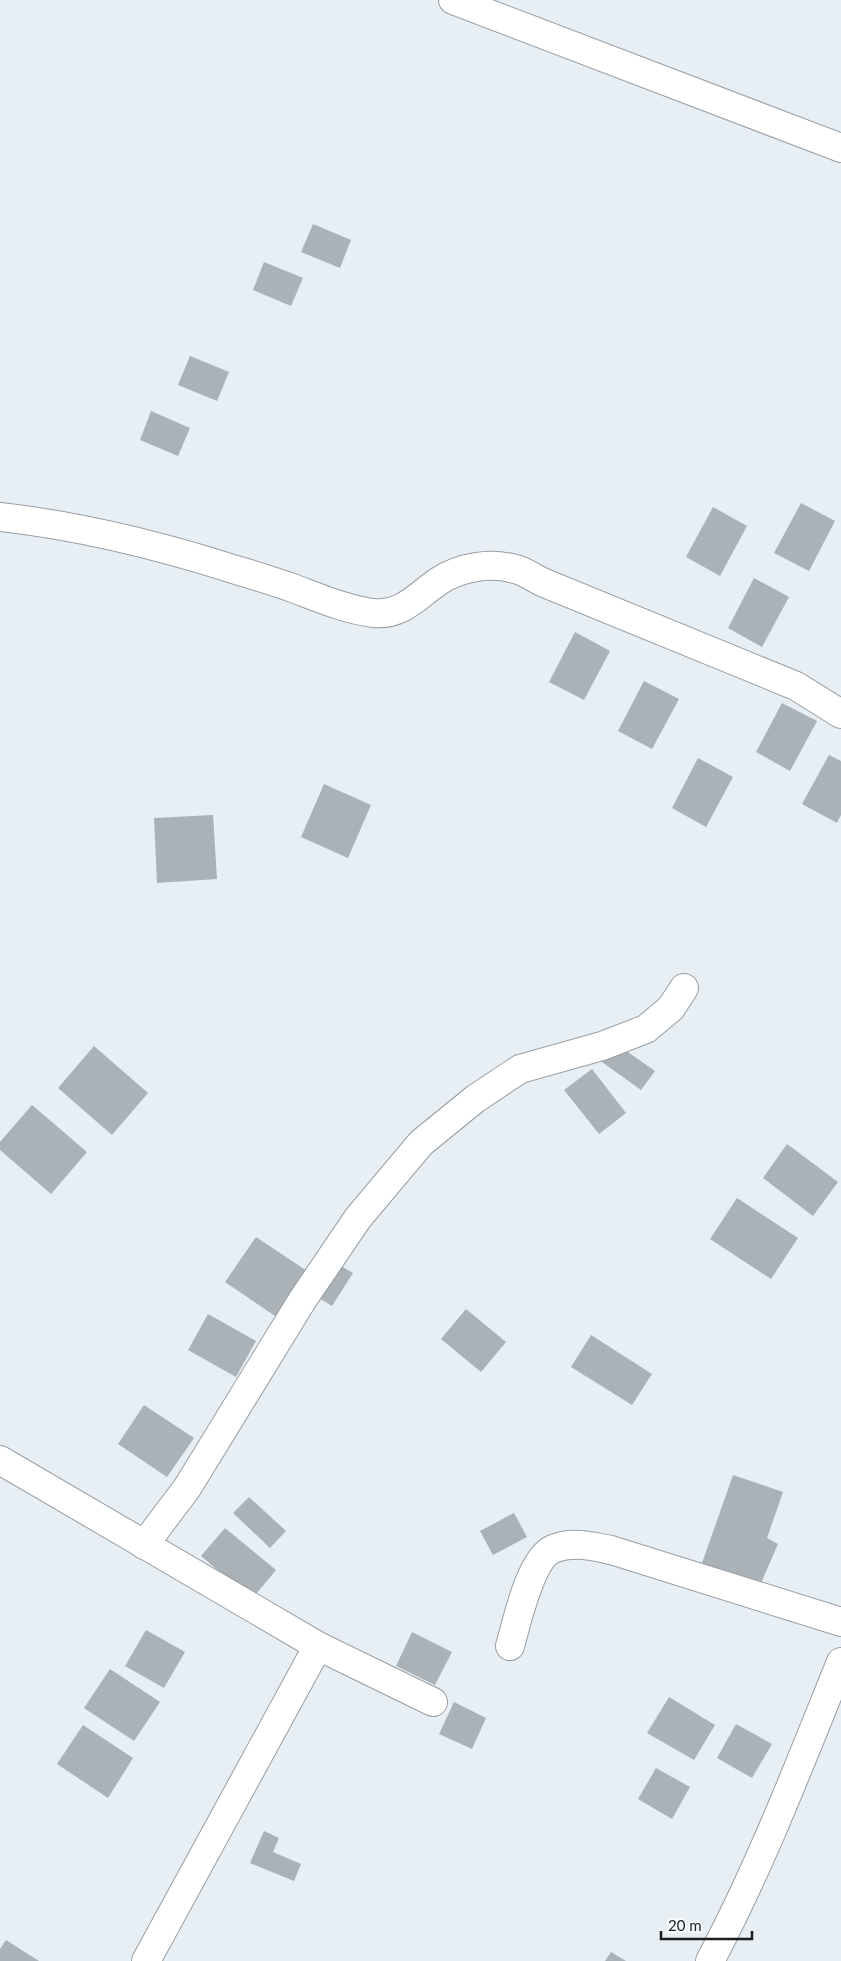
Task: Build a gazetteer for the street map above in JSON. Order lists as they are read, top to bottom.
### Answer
{
  "scale_bar": "20 m"
}
